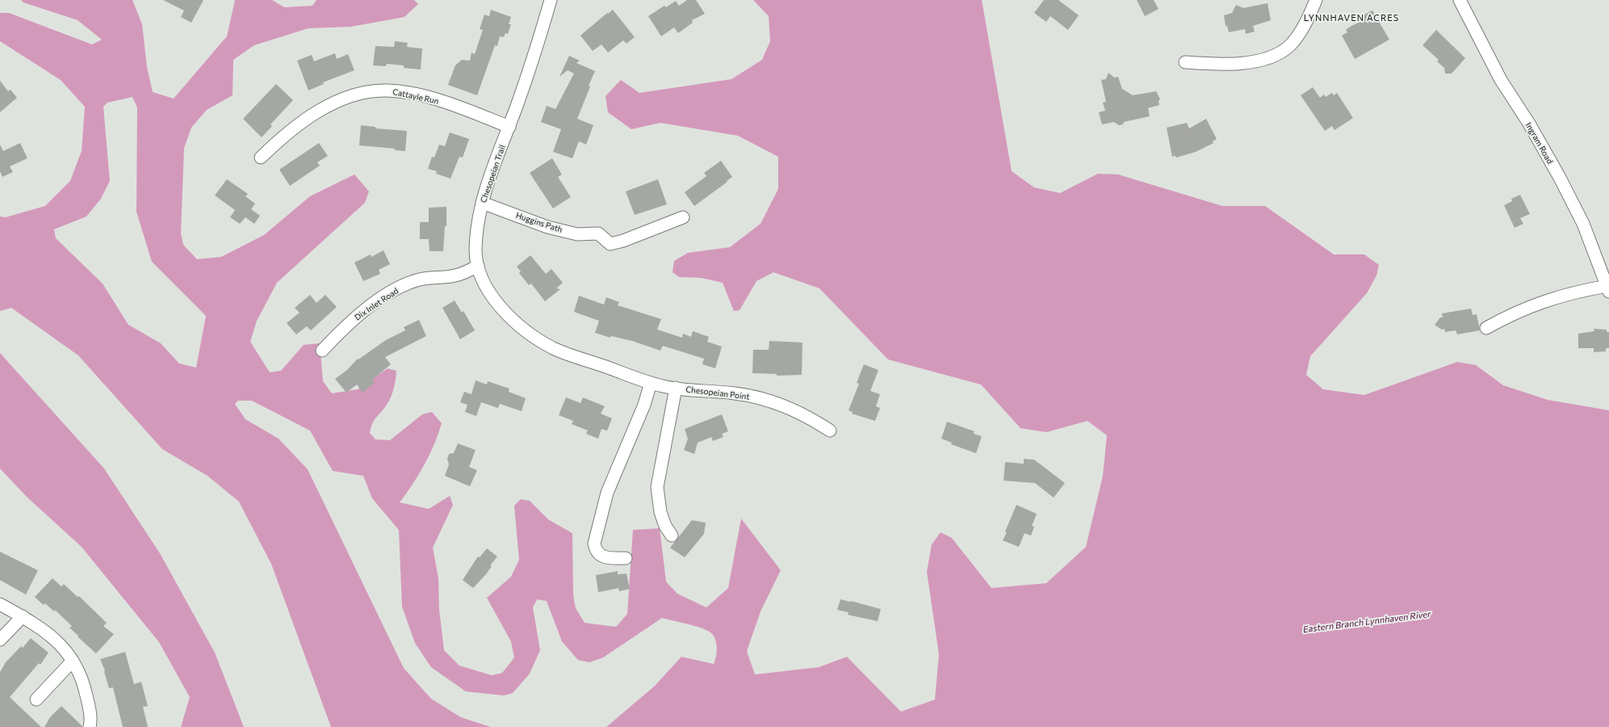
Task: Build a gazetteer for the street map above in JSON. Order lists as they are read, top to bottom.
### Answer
{
  "streets": {
    "street": [
      "Cattayle Run",
      "Ingram Road",
      "Chesopeian Trail",
      "Huggins Path",
      "Dix Inlet Road",
      "Chesopeian Point"
    ]
  },
  "crossings": [
    ["Cattayle Run", "Chesopeian Trail"],
    ["Chesopeian Trail", "Huggins Path"],
    ["Chesopeian Trail", "Dix Inlet Road"],
    ["Chesopeian Trail", "Chesopeian Point"]
  ],
  "districts": ["LYNNHAVEN ACRES"],
  "water": ["Eastern Branch Lynnhaven River"]
}
